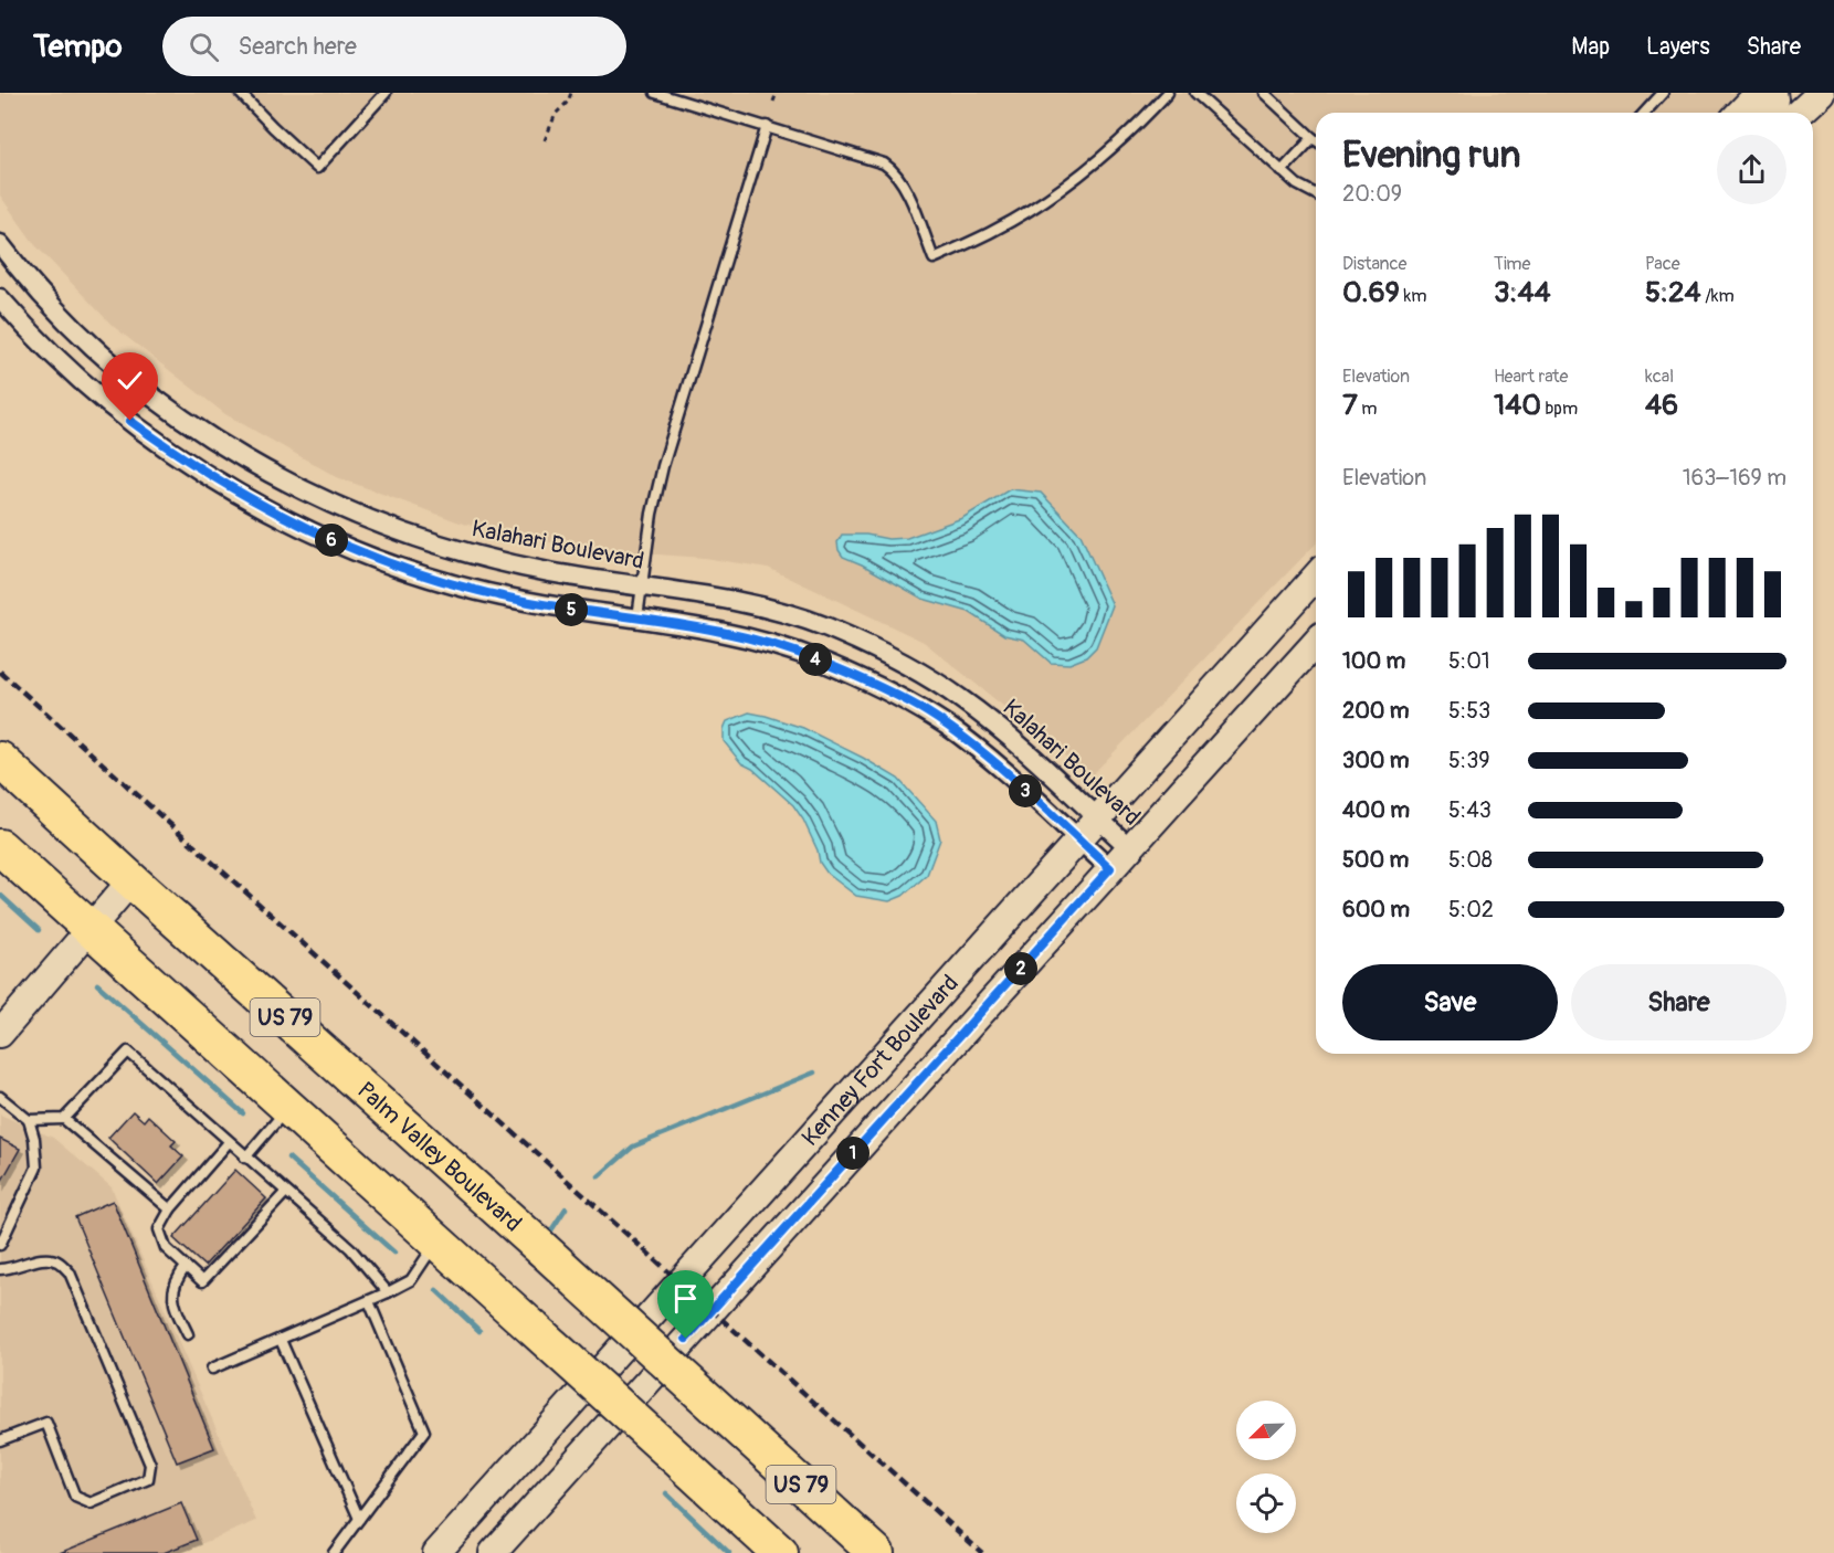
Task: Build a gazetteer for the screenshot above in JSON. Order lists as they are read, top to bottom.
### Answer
{
  "streets": {
    "highway": ["US 79", "Palm Valley Boulevard"],
    "main road": ["Kenney Fort Boulevard"],
    "street": ["Kalahari Boulevard"]
  },
  "crossings": [
    ["Kalahari Boulevard", "Kenney Fort Boulevard"]
  ],
  "north": "bottom left",
  "page": {
    "header": "Tempo",
    "search": "Search here",
    "nav": ["Map", "Layers", "Share"],
    "heading": ["Evening run", "20:09"],
    "stats": [
      ["Distance", "0.69 km"],
      ["Time", "3:44"],
      ["Pace", "5:24 /km"],
      ["Elevation", "7 m"],
      ["Heart rate", "140 bpm"],
      ["kcal", "46"]
    ],
    "chart": ["Elevation", "163–169 m"],
    "pins": [
      "6",
      "5",
      "4",
      "3",
      "2",
      "1"
    ],
    "list": [
      {
        "name": "100 m",
        "note": "5:01"
      },
      {
        "name": "200 m",
        "note": "5:53"
      },
      {
        "name": "300 m",
        "note": "5:39"
      },
      {
        "name": "400 m",
        "note": "5:43"
      },
      {
        "name": "500 m",
        "note": "5:08"
      },
      {
        "name": "600 m",
        "note": "5:02"
      }
    ],
    "buttons": ["Save", "Share"]
  }
}
